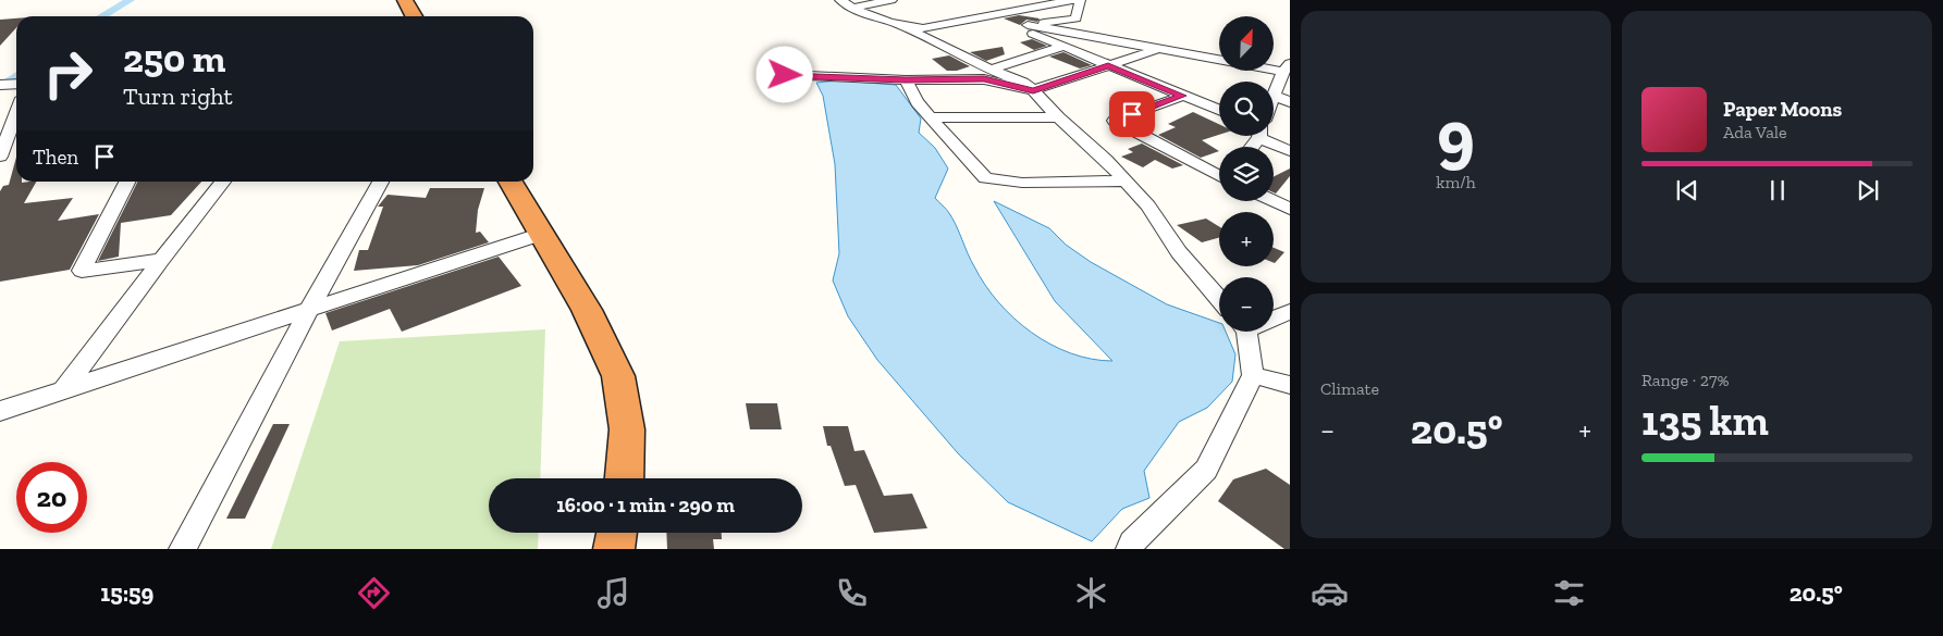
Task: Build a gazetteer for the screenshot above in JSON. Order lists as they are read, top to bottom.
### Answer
{
  "north": "top right",
  "page": {
    "tile": [
      ["9", "km/h"],
      "Climate",
      ["Range · 27%", "135 km"]
    ],
    "map_buttons": ["+", "−"],
    "turn": ["250 m", "Turn right"],
    "song": ["Paper Moons", "Ada Vale"],
    "then": "Then",
    "heat": ["−", "20.5°", "+"],
    "limit": "20",
    "trip": "16:00 · 1 min · 290 m",
    "tabs": ["15:59", "20.5°"]
  }
}
